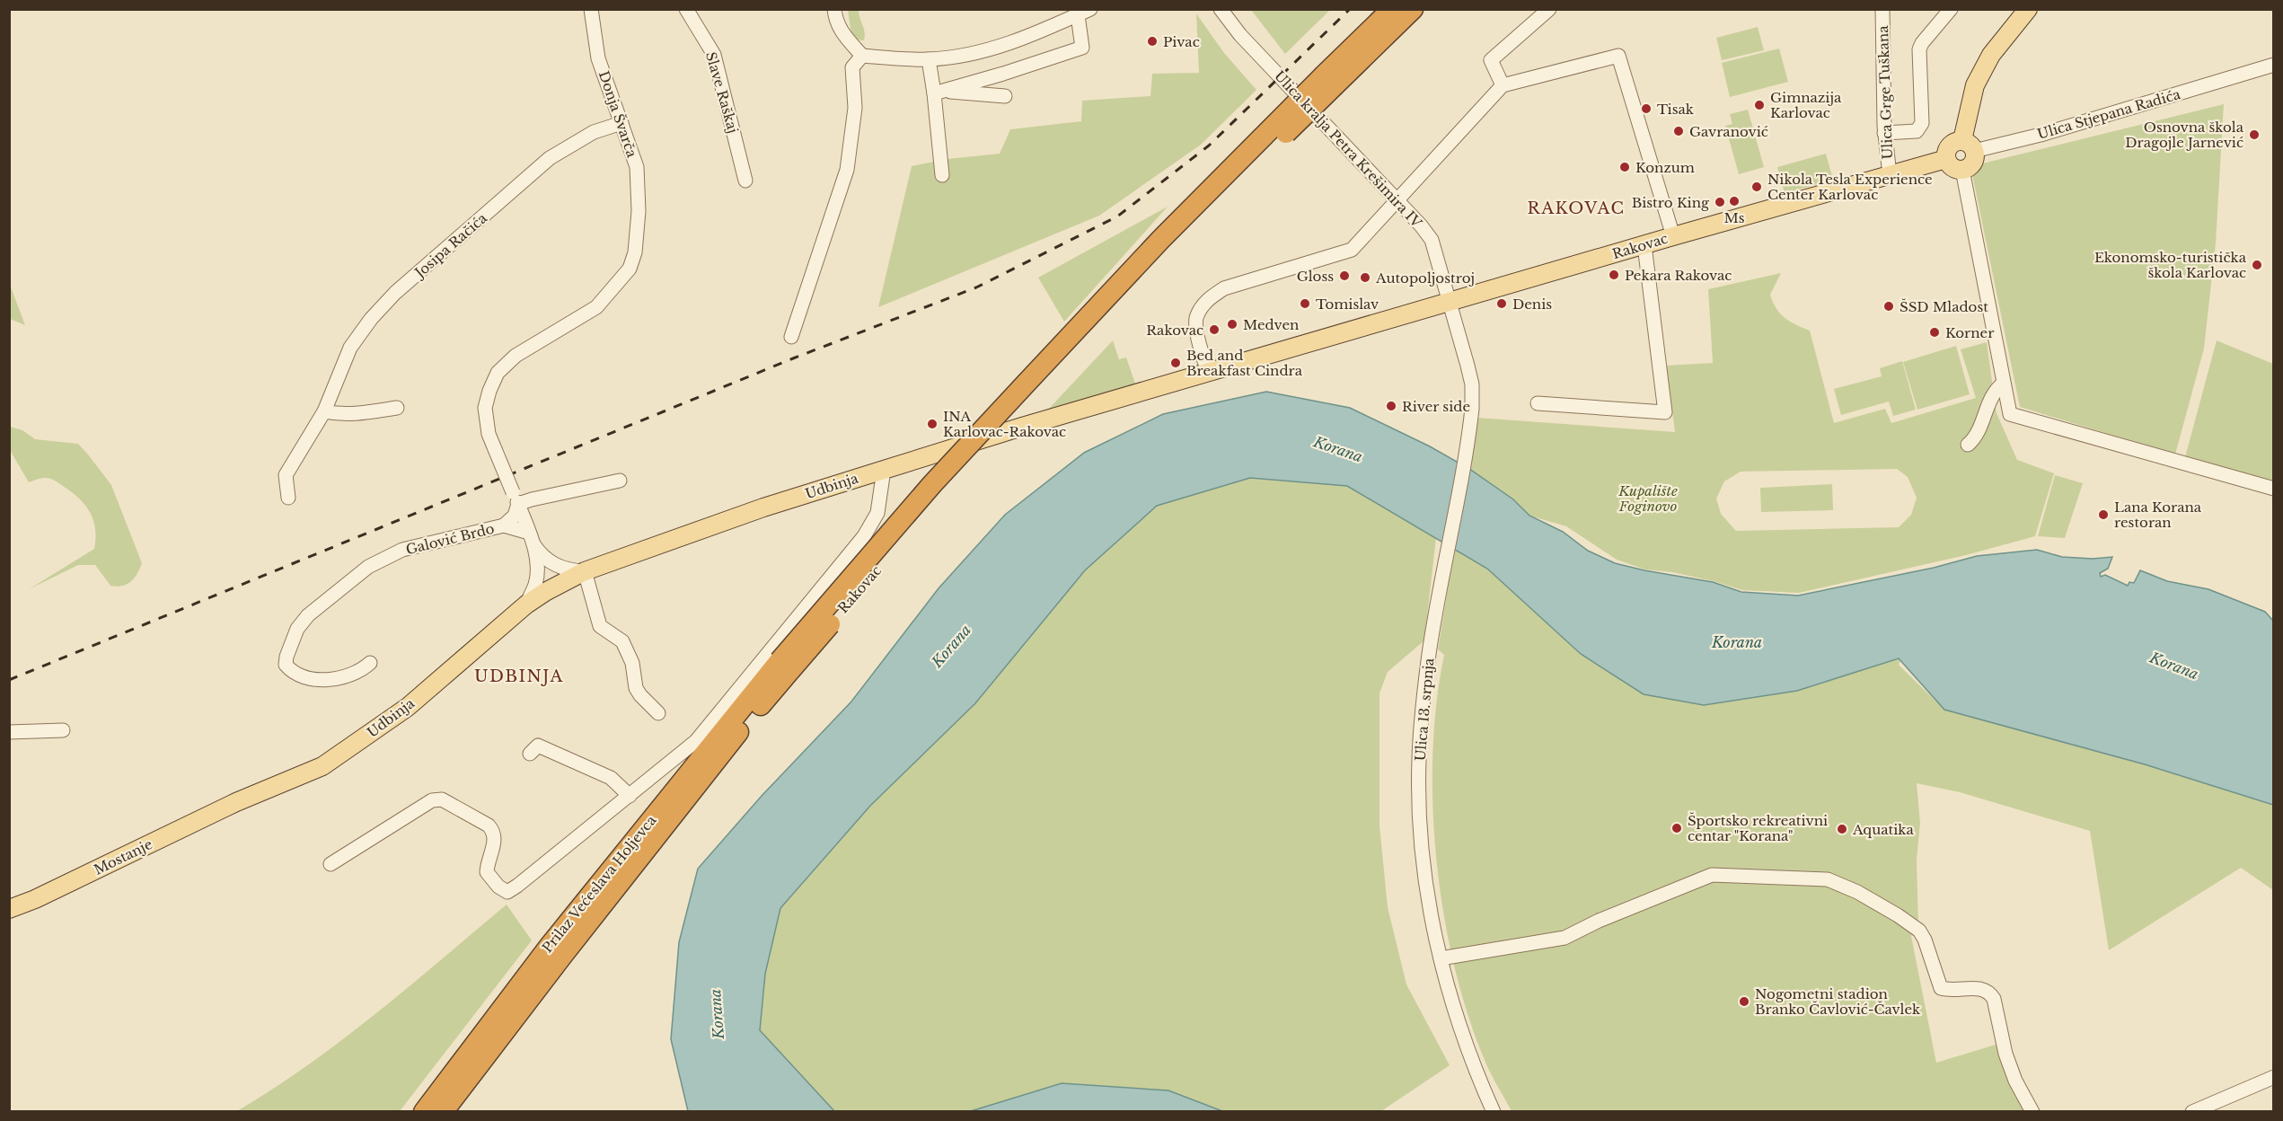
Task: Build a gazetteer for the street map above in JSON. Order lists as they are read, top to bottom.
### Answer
{
  "streets": {
    "highway": ["Rakovac", "Prilaz Većeslava Holjevca"],
    "main road": ["Udbinja", "Mostanje"],
    "street": [
      "Slave Raškaj",
      "Ulica Grge Tuškana",
      "Donja Švarča",
      "Ulica Stjepana Radića",
      "Ulica kralja Petra Krešimira IV",
      "Josipa Račića",
      "Galović Brdo",
      "Ulica 13. srpnja"
    ]
  },
  "crossings": [
    ["Ulica Grge Tuškana", "Rakovac"],
    ["Donja Švarča", "Josipa Račića"],
    ["Donja Švarča", "Udbinja"],
    ["Ulica Stjepana Radića", "Rakovac"],
    ["Ulica kralja Petra Krešimira IV", "Rakovac"],
    ["Ulica kralja Petra Krešimira IV", "Ulica 13. srpnja"],
    ["Rakovac", "Udbinja"],
    ["Rakovac", "Ulica 13. srpnja"],
    ["Rakovac", "Prilaz Većeslava Holjevca"],
    ["Udbinja", "Galović Brdo"],
    ["Udbinja", "Mostanje"]
  ],
  "districts": ["RAKOVAC", "UDBINJA"],
  "water": ["Korana"],
  "parks": ["Kupalište Foginovo"],
  "places": [
    "Pivac",
    "Gimnazija Karlovac",
    "Tisak",
    "Gavranović",
    "Osnovna škola Dragojle Jarnević",
    "Konzum",
    "Nikola Tesla Experience Center Karlovac",
    "Ms",
    "Bistro King",
    "Ekonomsko-turistička škola Karlovac",
    "Pekara Rakovac",
    "Gloss",
    "Autopoljostroj",
    "Tomislav",
    "Denis",
    "ŠSD Mladost",
    "Medven",
    "Rakovac",
    "Korner",
    "Bed and Breakfast Cindra",
    "River side",
    "INA Karlovac-Rakovac",
    "Lana Korana restoran",
    "Športsko rekreativni centar \"Korana\"",
    "Aquatika",
    "Nogometni stadion Branko Čavlović-Čavlek"
  ]
}
